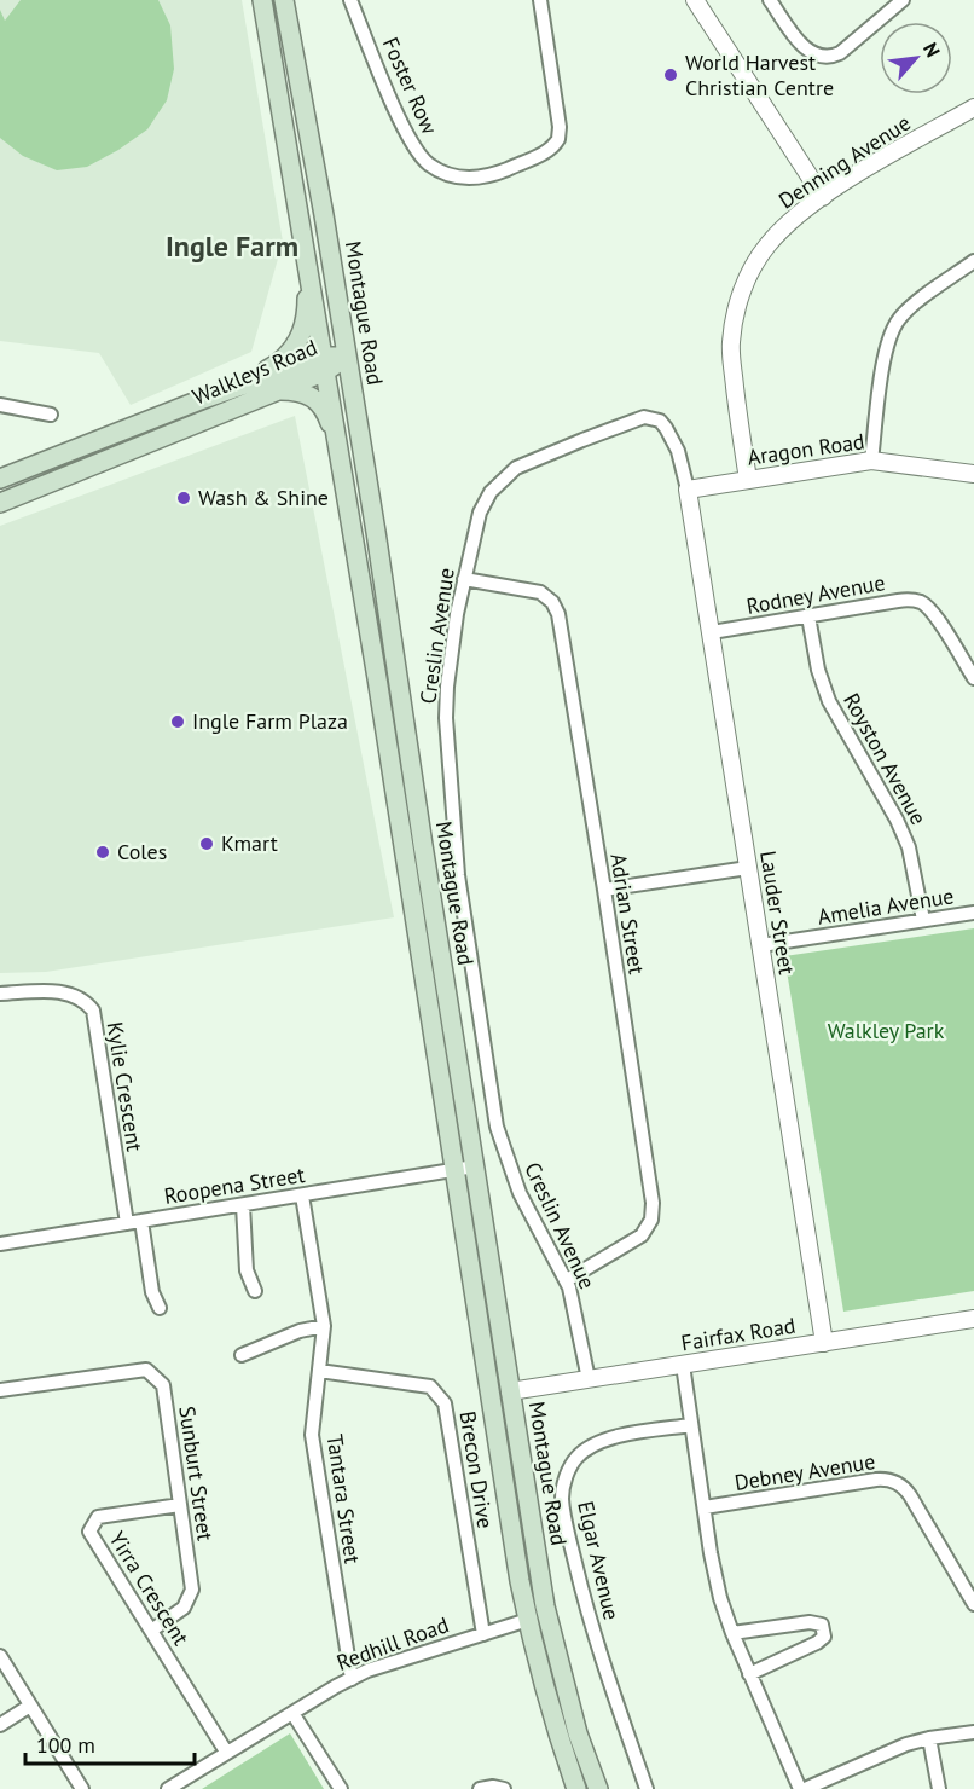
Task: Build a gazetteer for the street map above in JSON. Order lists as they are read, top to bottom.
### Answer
{
  "streets": {
    "main road": ["Montague Road", "Walkleys Road"],
    "street": [
      "Foster Row",
      "Denning Avenue",
      "Aragon Road",
      "Rodney Avenue",
      "Creslin Avenue",
      "Royston Avenue",
      "Amelia Avenue",
      "Lauder Street",
      "Adrian Street",
      "Kylie Crescent",
      "Roopena Street",
      "Fairfax Road",
      "Brecon Drive",
      "Debney Avenue",
      "Sunburt Street",
      "Tantara Street",
      "Elgar Avenue",
      "Yirra Crescent",
      "Redhill Road"
    ]
  },
  "crossings": [
    ["Denning Avenue", "Aragon Road"],
    ["Montague Road", "Walkleys Road"],
    ["Montague Road", "Roopena Street"],
    ["Montague Road", "Fairfax Road"],
    ["Montague Road", "Redhill Road"],
    ["Aragon Road", "Creslin Avenue"],
    ["Aragon Road", "Lauder Street"],
    ["Rodney Avenue", "Royston Avenue"],
    ["Rodney Avenue", "Lauder Street"],
    ["Creslin Avenue", "Lauder Street"],
    ["Creslin Avenue", "Adrian Street"],
    ["Creslin Avenue", "Fairfax Road"],
    ["Royston Avenue", "Amelia Avenue"],
    ["Amelia Avenue", "Lauder Street"],
    ["Lauder Street", "Fairfax Road"],
    ["Kylie Crescent", "Roopena Street"],
    ["Roopena Street", "Tantara Street"],
    ["Brecon Drive", "Tantara Street"],
    ["Brecon Drive", "Redhill Road"],
    ["Sunburt Street", "Yirra Crescent"],
    ["Tantara Street", "Redhill Road"],
    ["Yirra Crescent", "Redhill Road"]
  ],
  "districts": ["Ingle Farm"],
  "parks": ["Walkley Park"],
  "places": [
    "World Harvest Christian Centre",
    "Wash & Shine",
    "Ingle Farm Plaza",
    "Kmart",
    "Coles"
  ],
  "scale_bar": "100 m",
  "north": "top right"
}
